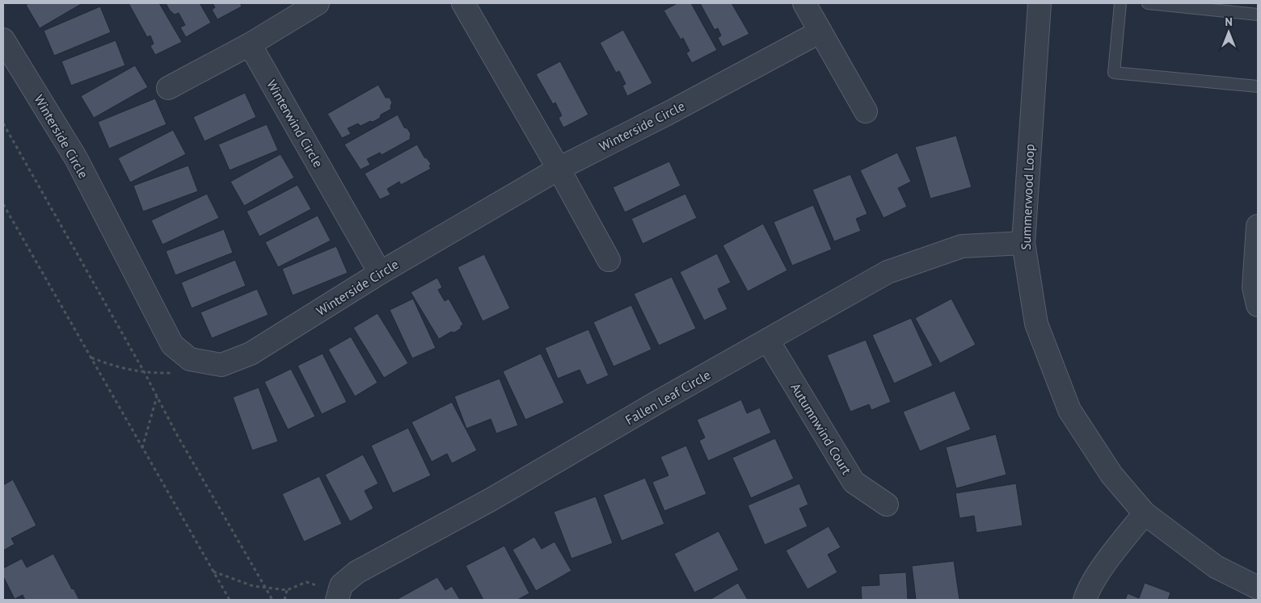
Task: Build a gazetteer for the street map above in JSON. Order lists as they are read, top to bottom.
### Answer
{
  "streets": {
    "street": [
      "Winterwind Circle",
      "Winterside Circle",
      "Summerwood Loop",
      "Fallen Leaf Circle",
      "Autumnwind Court"
    ]
  },
  "crossings": [
    ["Winterwind Circle", "Winterside Circle"],
    ["Summerwood Loop", "Fallen Leaf Circle"],
    ["Fallen Leaf Circle", "Autumnwind Court"]
  ],
  "north": "top"
}
